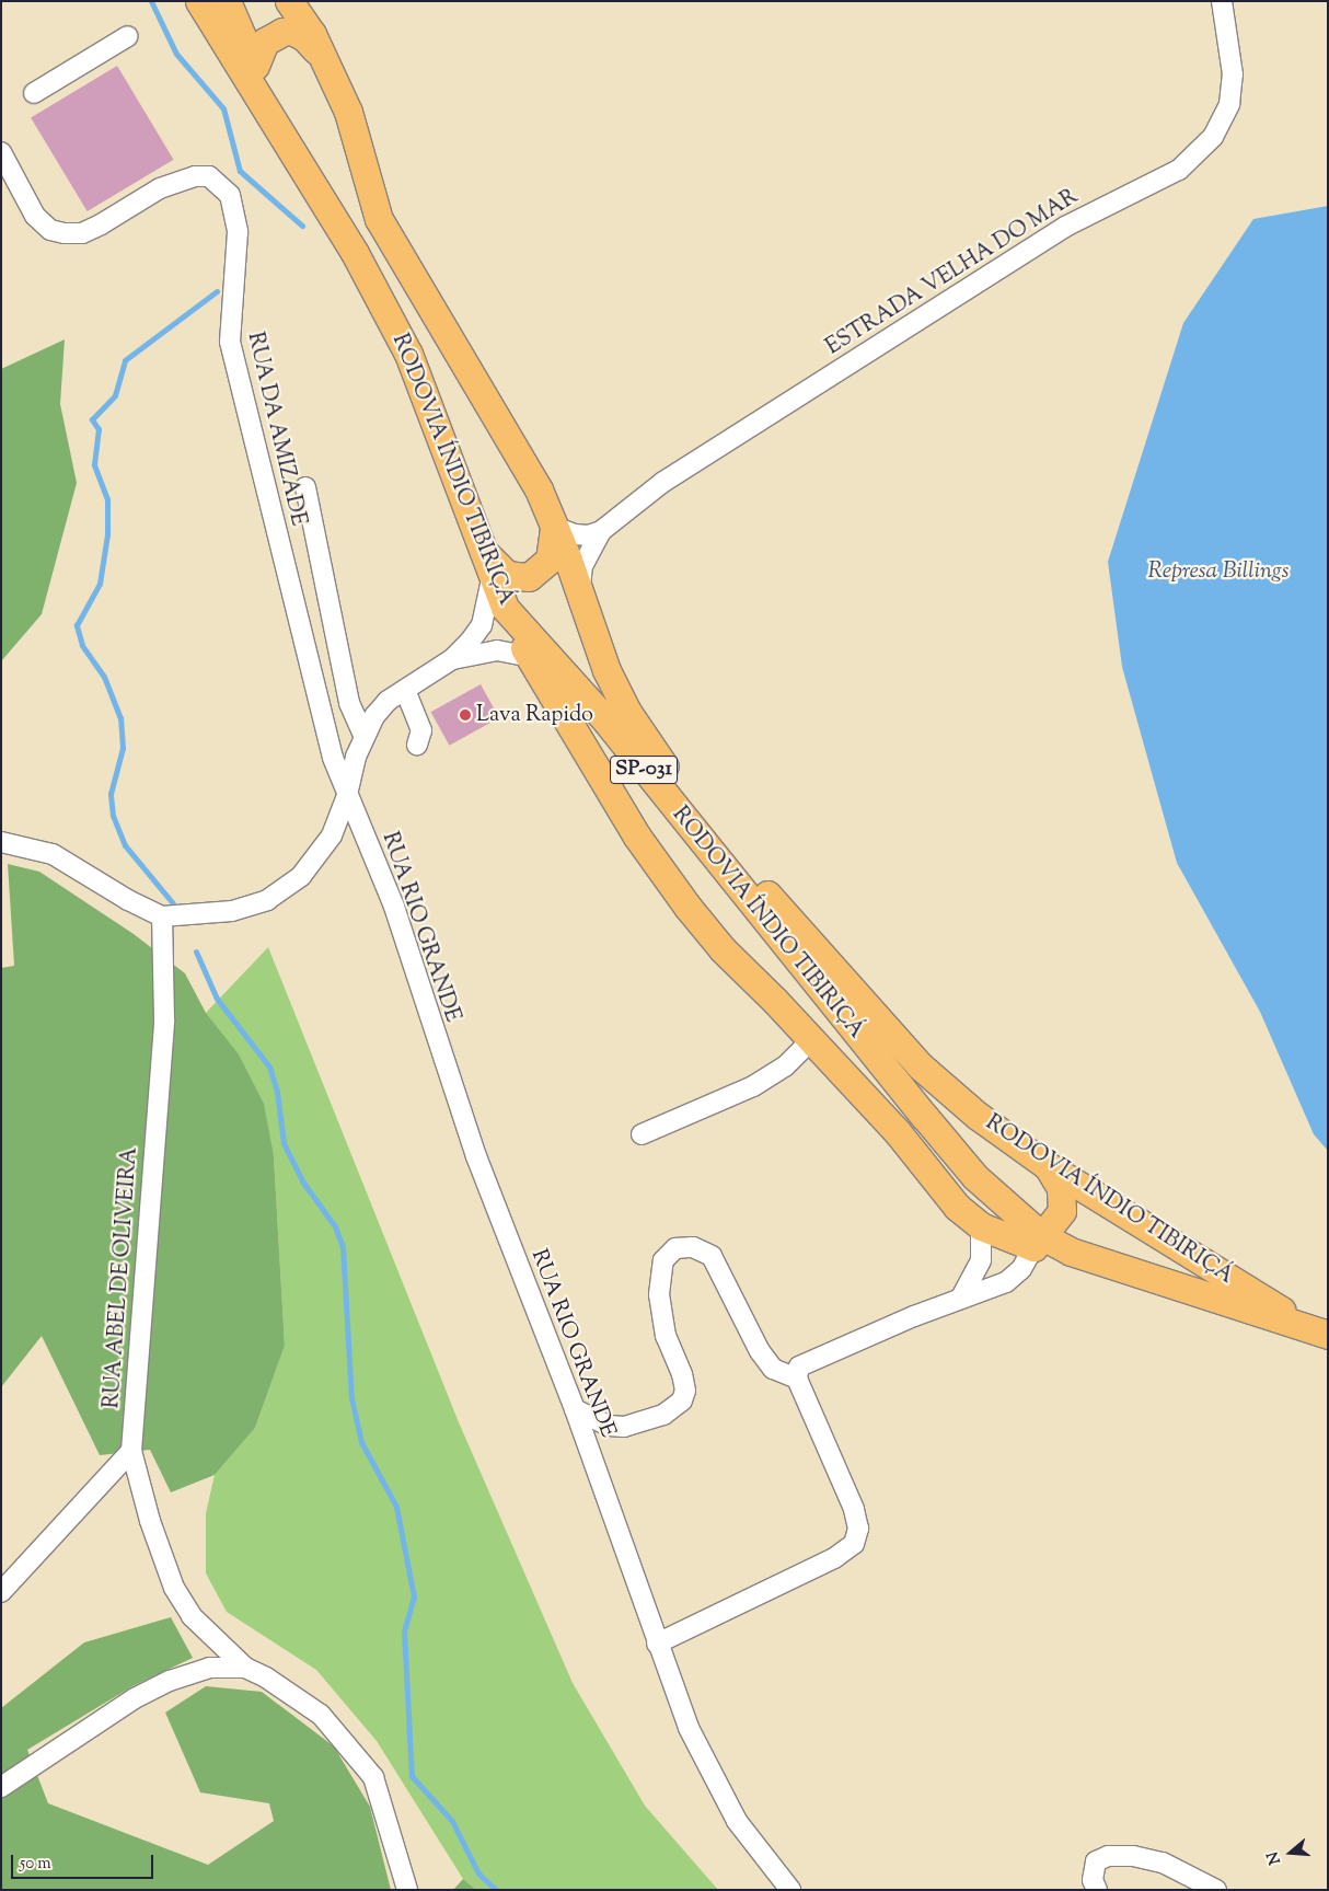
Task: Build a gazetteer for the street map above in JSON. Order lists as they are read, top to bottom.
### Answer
{
  "streets": {
    "highway": ["RODOVIA ÍNDIO TIBIRIÇÁ", "SP-031"],
    "street": [
      "ESTRADA VELHA DO MAR",
      "RUA DA AMIZADE",
      "RUA RIO GRANDE",
      "RUA ABEL DE OLIVEIRA"
    ]
  },
  "crossings": [
    ["RUA DA AMIZADE", "RUA RIO GRANDE"]
  ],
  "water": ["Represa Billings"],
  "places": ["Lava Rapido"],
  "scale_bar": "50 m",
  "north": "left"
}
